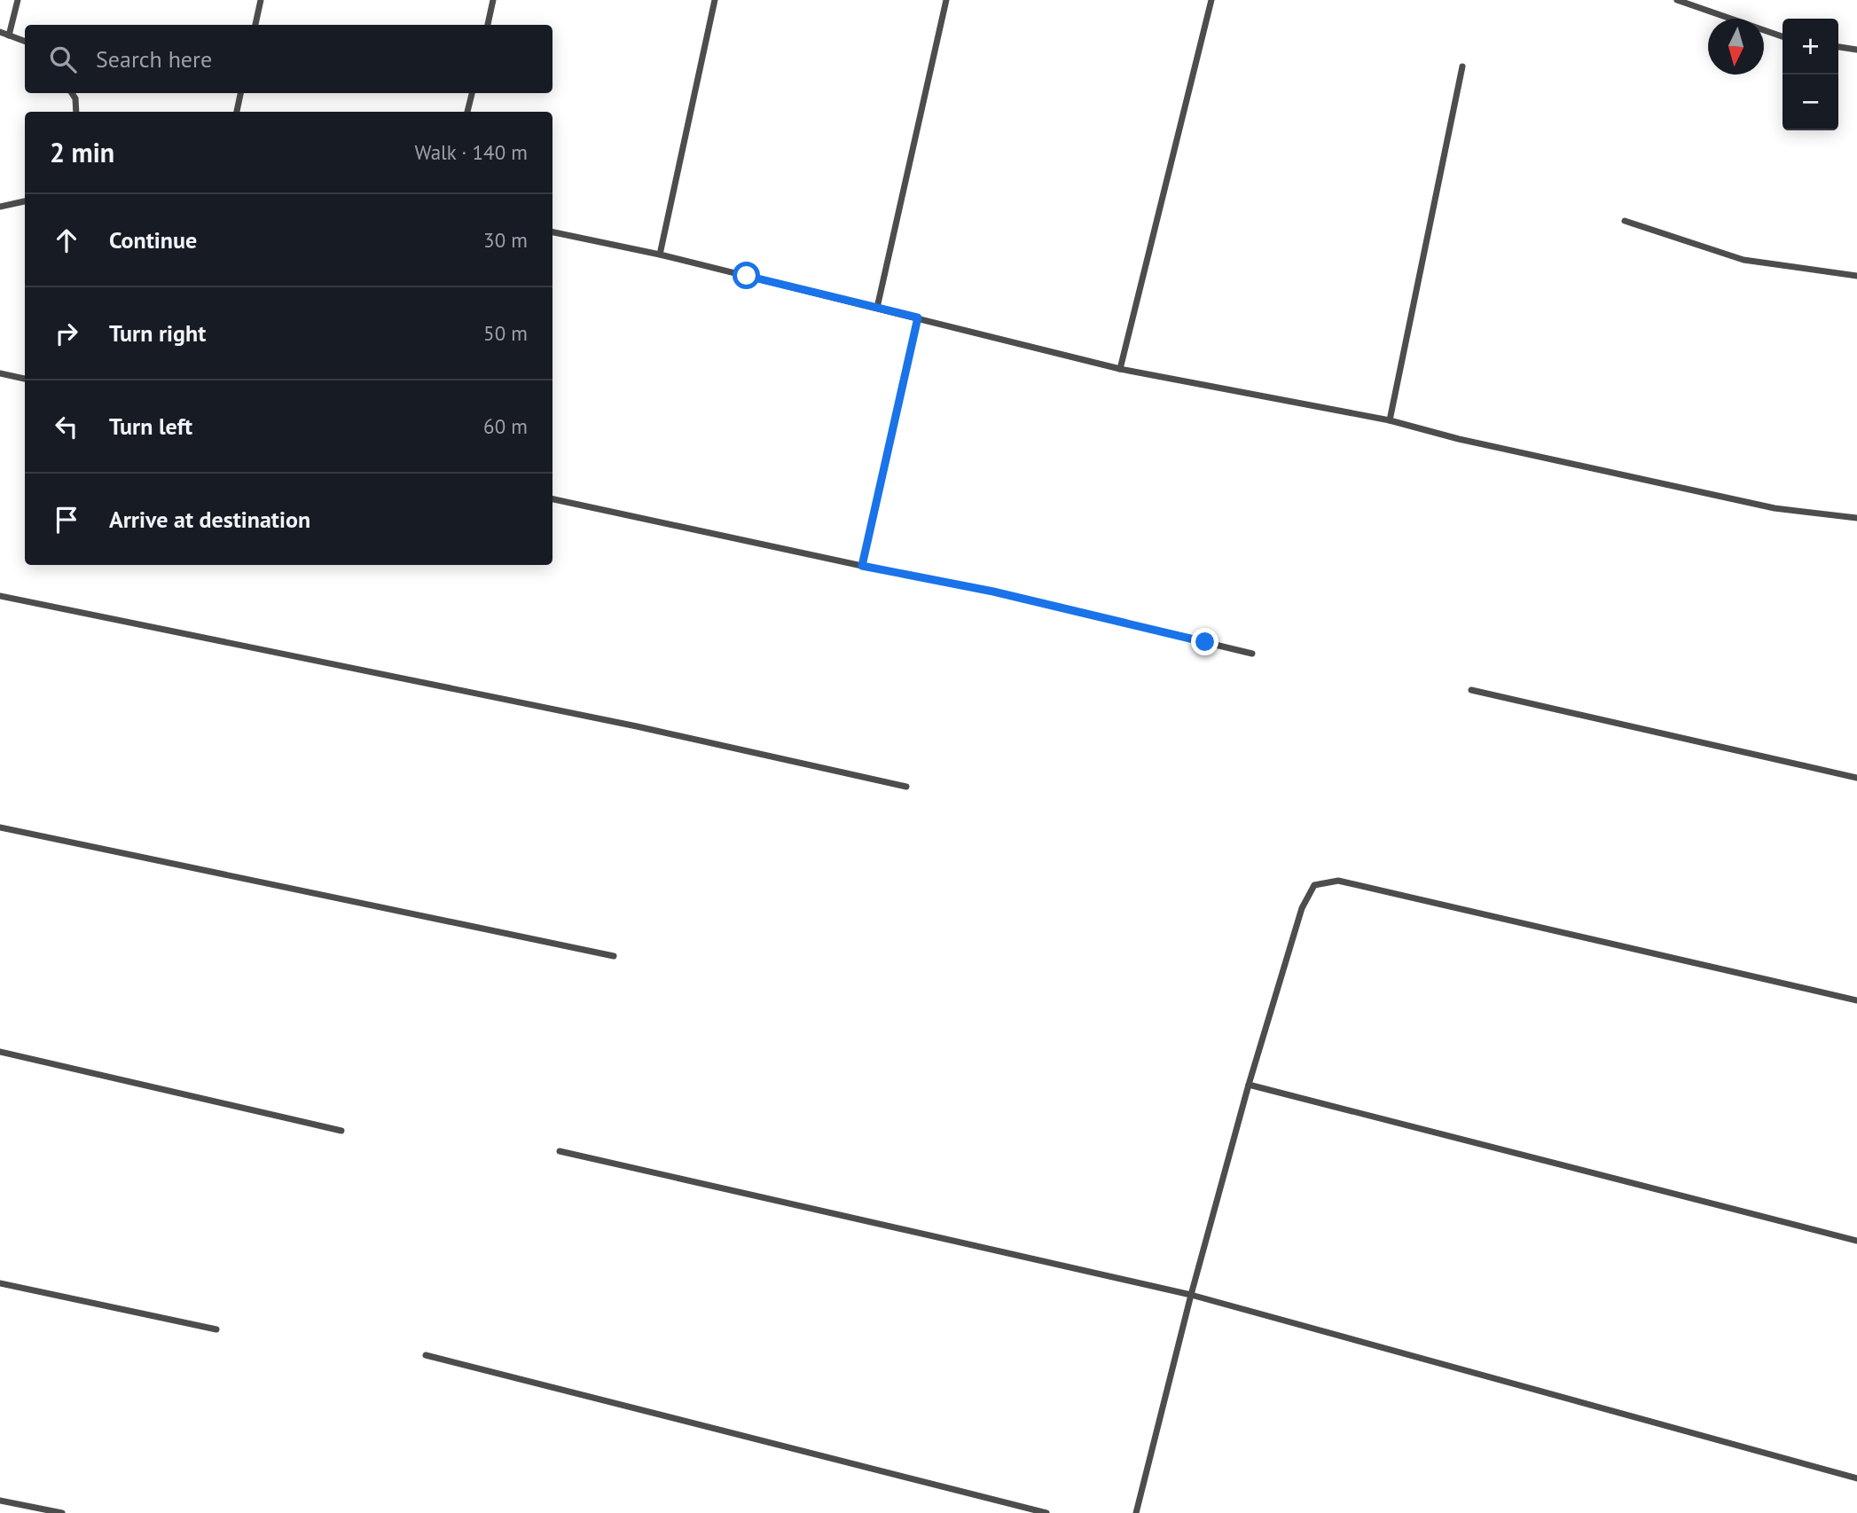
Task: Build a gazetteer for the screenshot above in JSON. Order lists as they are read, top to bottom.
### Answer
{
  "north": "bottom",
  "page": {
    "map_buttons": ["+", "−"],
    "search": "Search here",
    "heading": ["2 min", "Walk · 140 m"],
    "list": [
      ["Continue", "30 m"],
      ["Turn right", "50 m"],
      ["Turn left", "60 m"],
      "Arrive at destination"
    ]
  }
}
